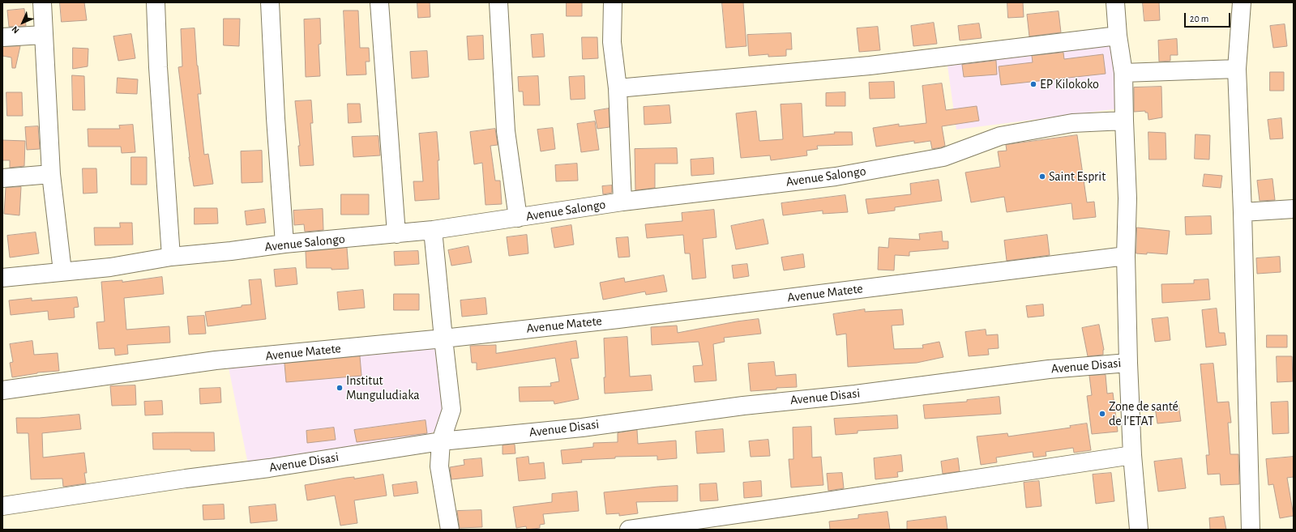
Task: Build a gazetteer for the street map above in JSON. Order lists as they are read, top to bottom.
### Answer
{
  "streets": {
    "street": ["Avenue Salongo", "Avenue Matete", "Avenue Disasi"]
  },
  "places": [
    "EP Kilokoko",
    "Saint Esprit",
    "Institut Munguludiaka",
    "Zone de santé de l'ETAT"
  ],
  "scale_bar": "20 m",
  "north": "bottom left"
}
